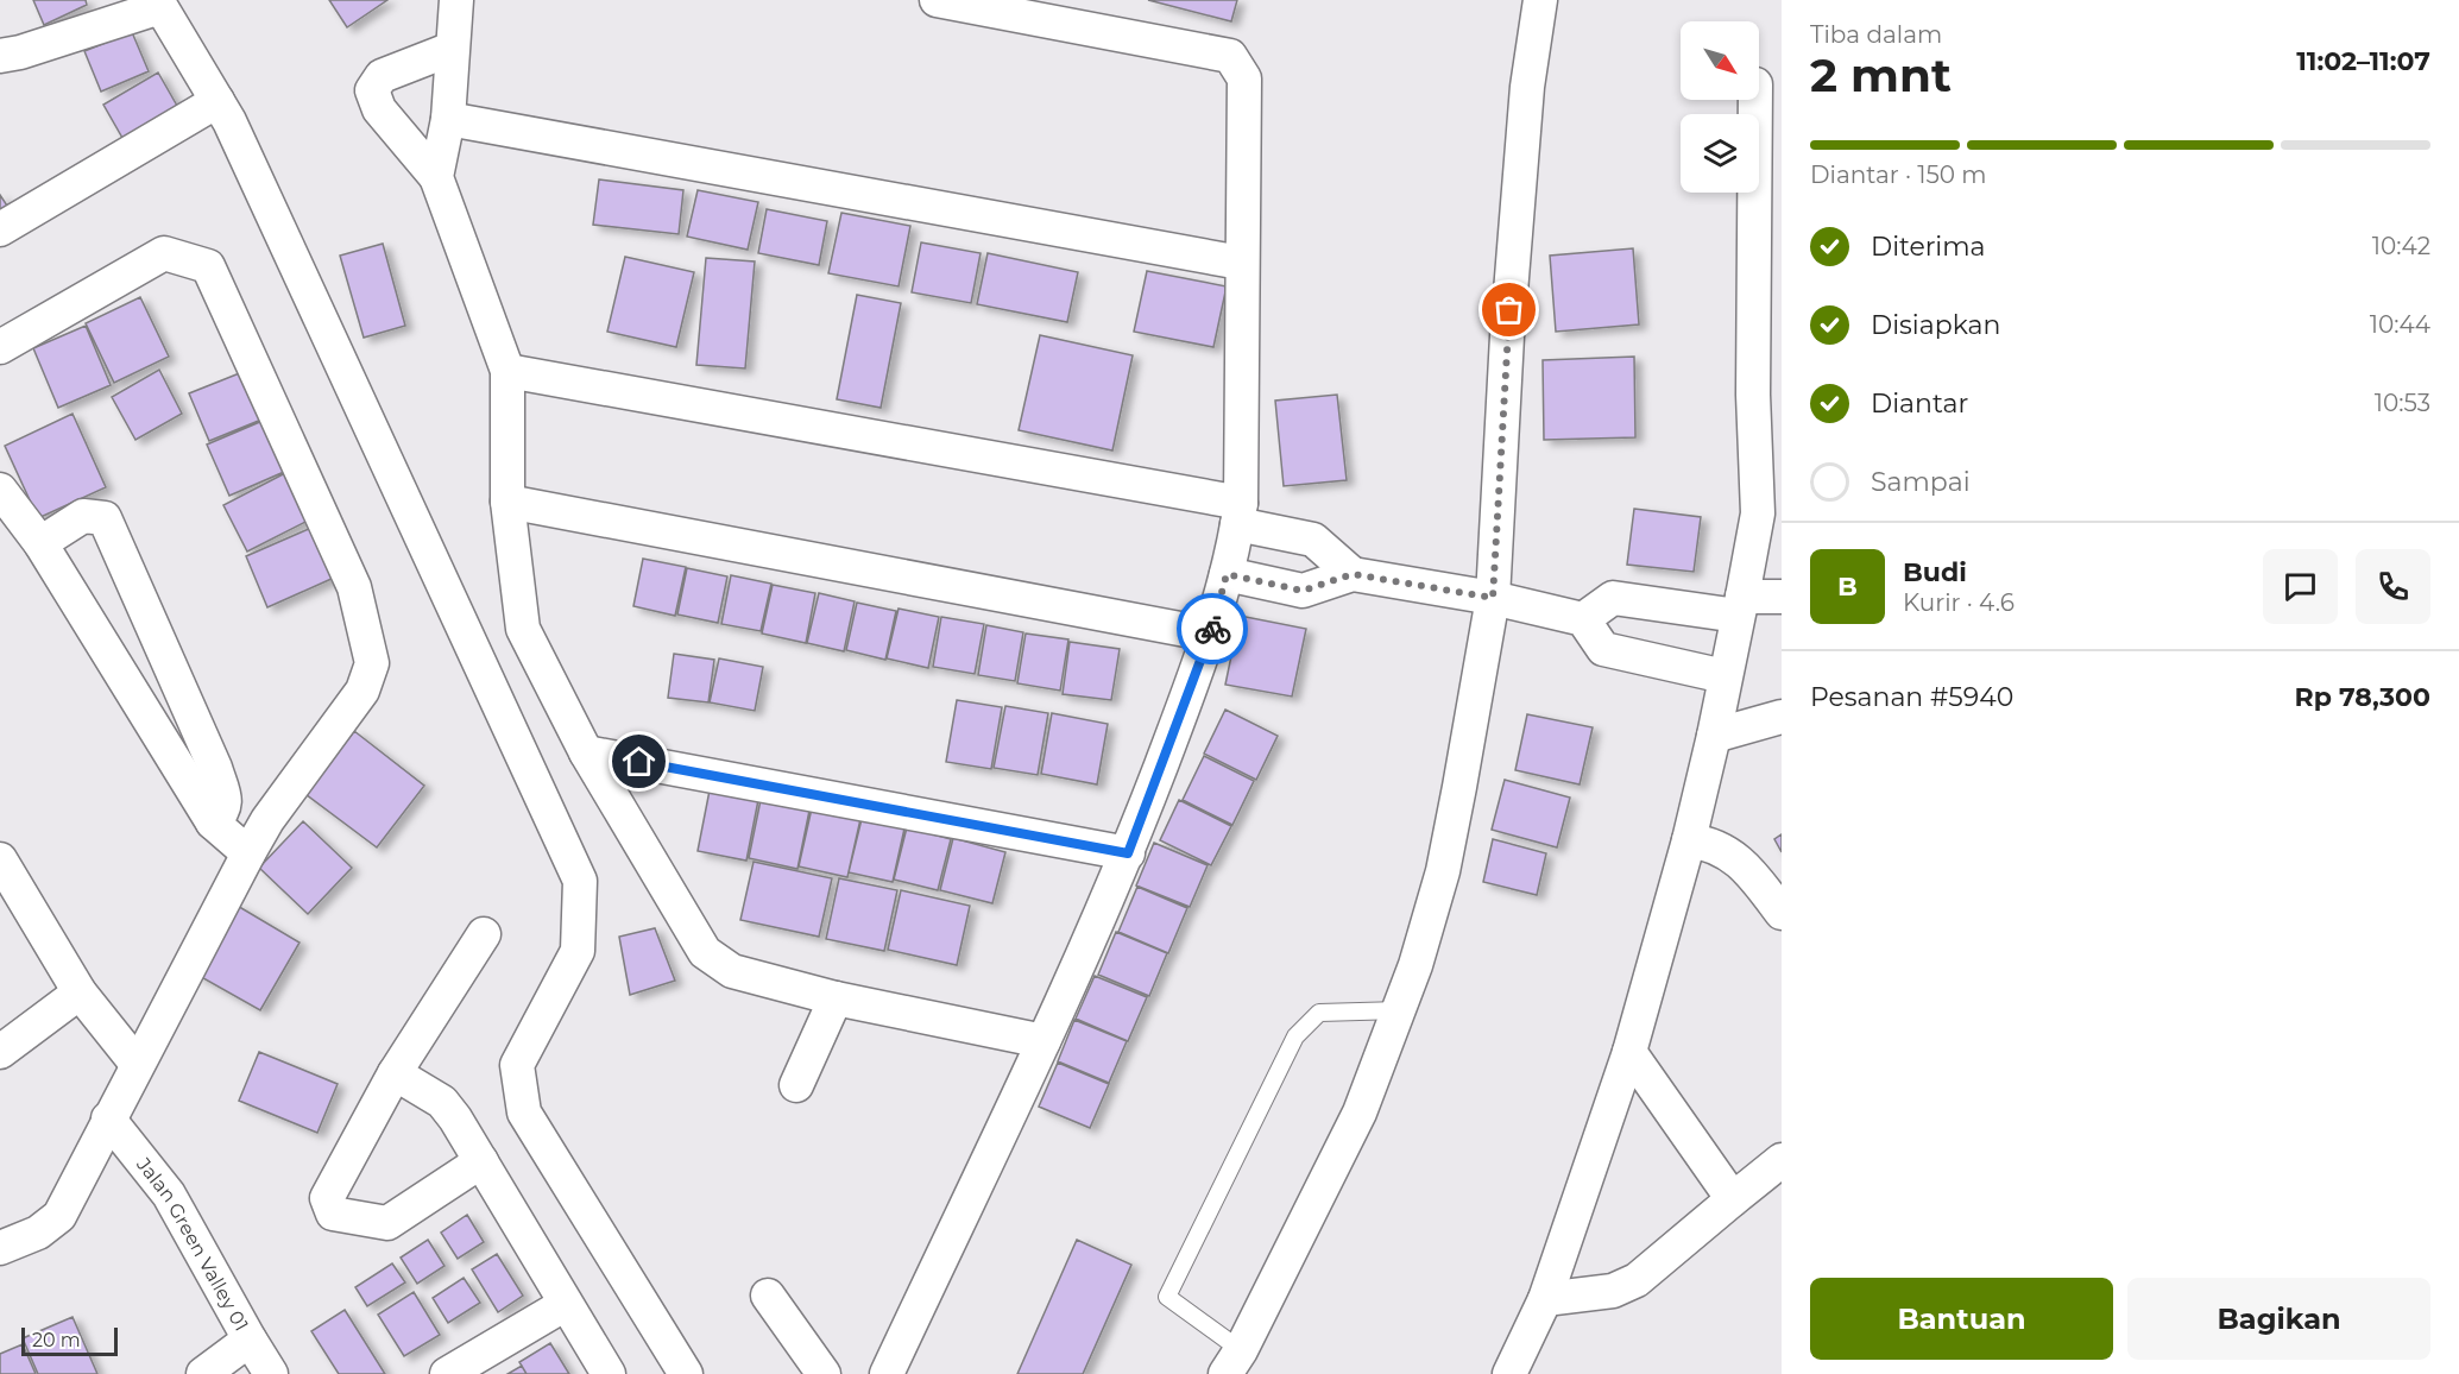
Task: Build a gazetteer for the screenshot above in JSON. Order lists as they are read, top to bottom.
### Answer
{
  "streets": {
    "street": ["Jalan Green Valley 01"]
  },
  "scale_bar": "20 m",
  "north": "bottom right",
  "page": {
    "heading": ["2 mnt", "Tiba dalam", "11:02–11:07"],
    "panel": [
      "Budi",
      "Kurir · 4.6",
      "Pesanan #5940",
      "Rp 78,300"
    ],
    "bar": "Diantar · 150 m",
    "list": [
      ["Diterima", "10:42"],
      ["Disiapkan", "10:44"],
      ["Diantar", "10:53"],
      "Sampai"
    ],
    "round": "B",
    "buttons": ["Bantuan", "Bagikan"],
    "scale": "20 m"
  }
}
